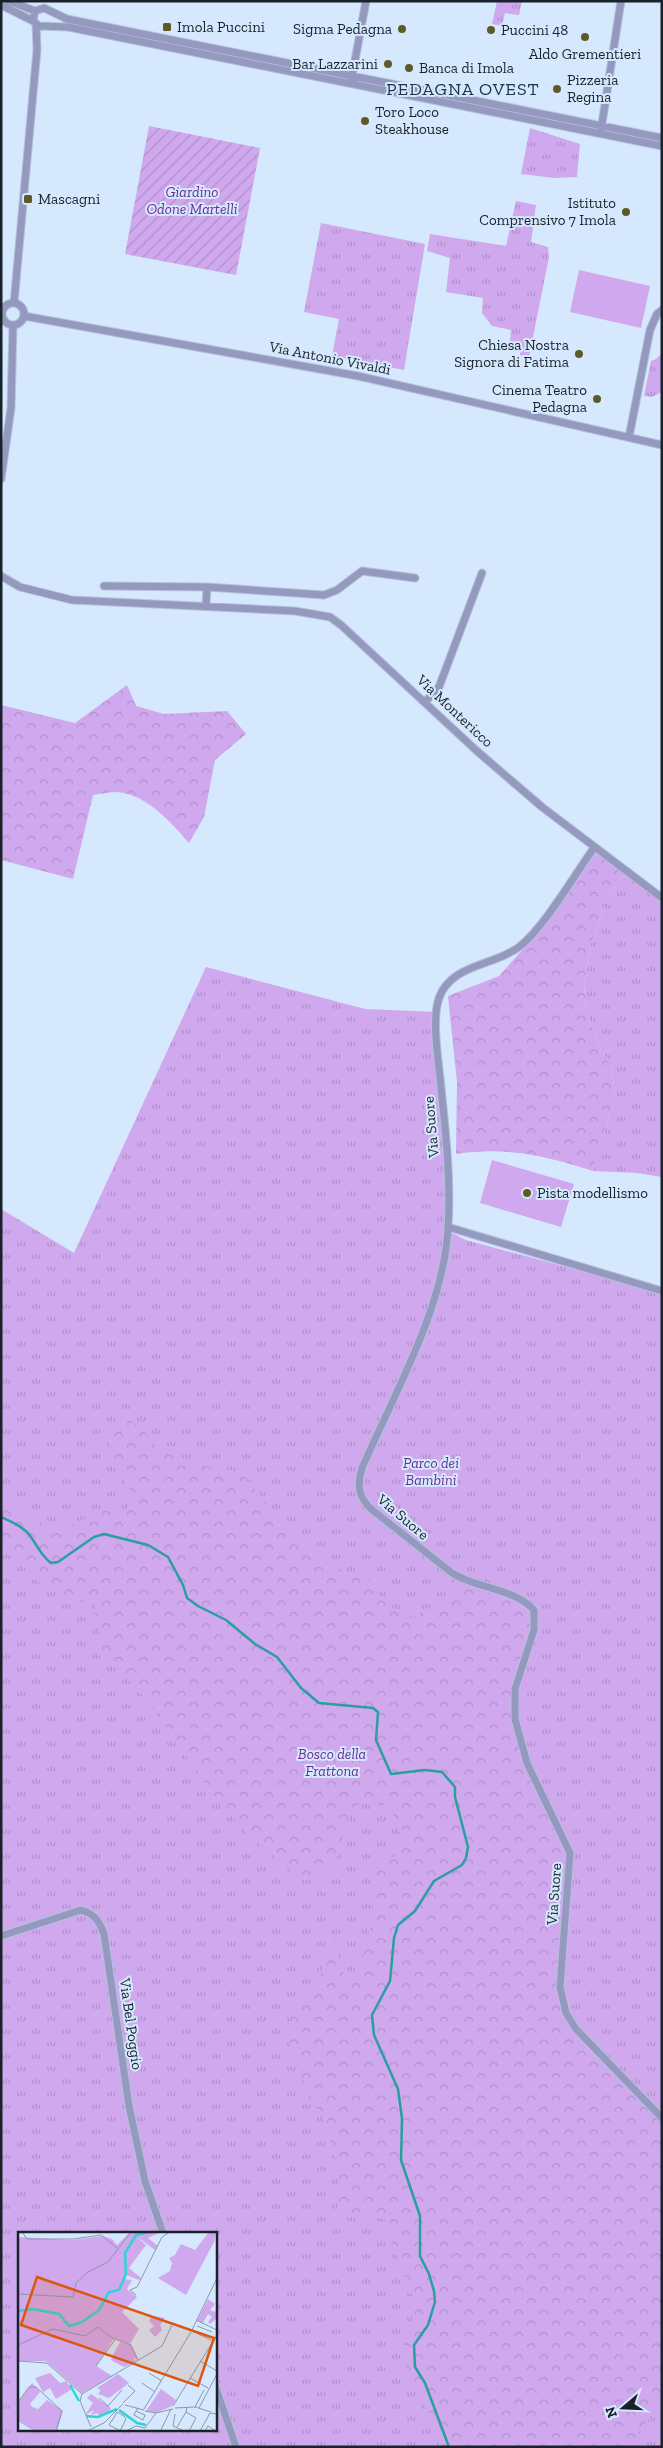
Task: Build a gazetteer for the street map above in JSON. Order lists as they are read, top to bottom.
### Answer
{
  "streets": {
    "street": [
      "Via Antonio Vivaldi",
      "Via Montericco",
      "Via Suore",
      "Via Bel Poggio"
    ]
  },
  "crossings": [
    ["Via Montericco", "Via Suore"]
  ],
  "districts": ["PEDAGNA OVEST"],
  "parks": ["Giardino Odone Martelli", "Parco dei Bambini", "Bosco della Frattona"],
  "places": {
    "transit": ["Imola Puccini", "Mascagni"],
    "other": [
      "Sigma Pedagna",
      "Puccini 48",
      "Aldo Grementieri",
      "Bar Lazzarini",
      "Banca di Imola",
      "Pizzeria Regina",
      "Toro Loco Steakhouse",
      "Istituto Comprensivo 7 Imola",
      "Chiesa Nostra Signora di Fatima",
      "Cinema Teatro Pedagna",
      "Pista modellismo"
    ]
  },
  "north": "left"
}
